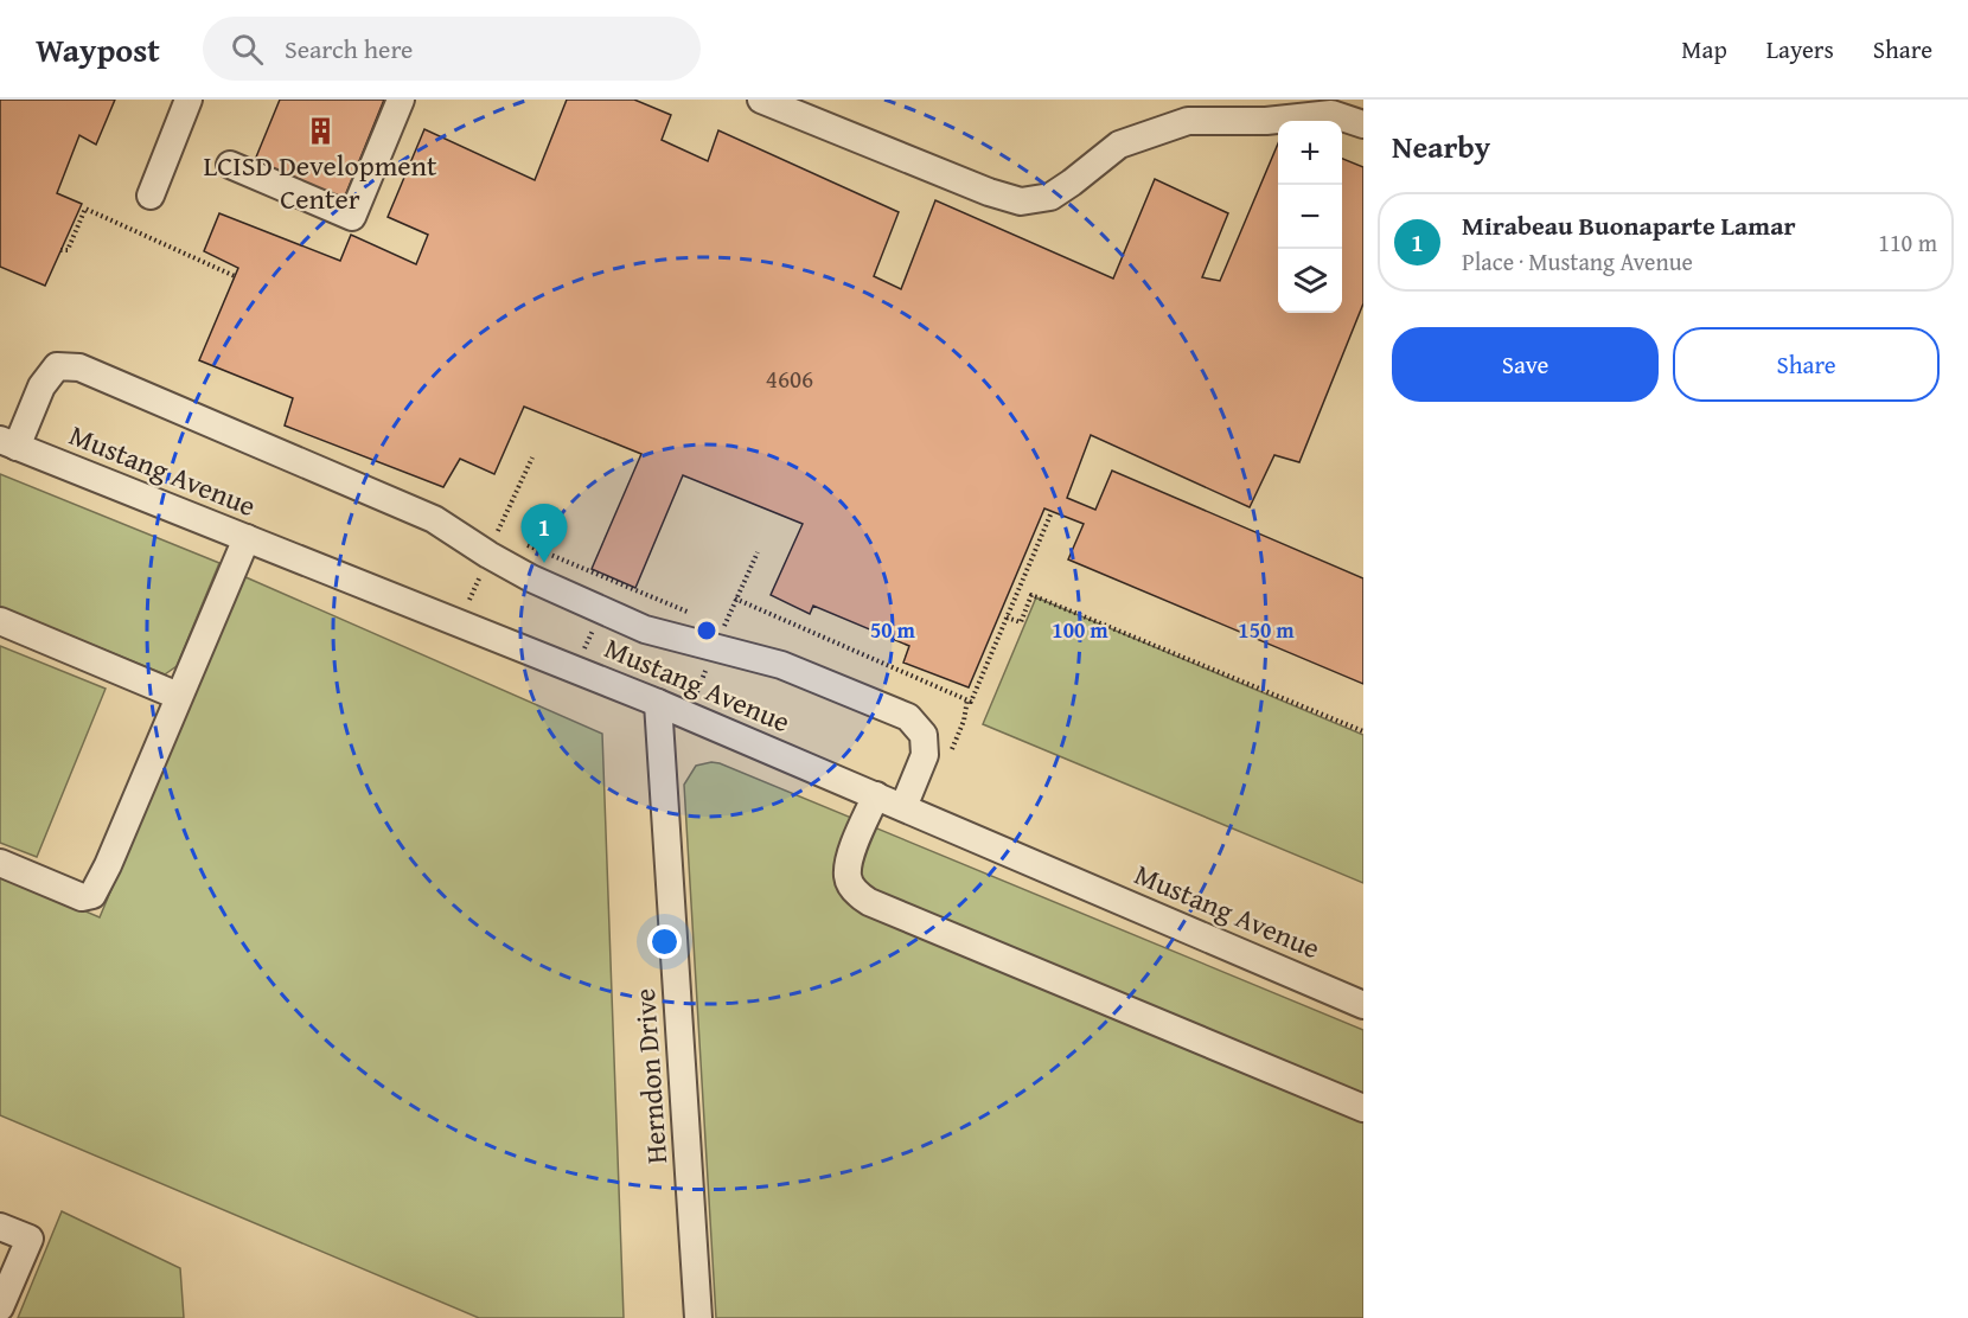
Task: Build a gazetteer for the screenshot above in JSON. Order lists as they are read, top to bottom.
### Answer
{
  "streets": {
    "street": ["Mustang Avenue", "Herndon Drive"]
  },
  "crossings": [
    ["Mustang Avenue", "Herndon Drive"]
  ],
  "places": {
    "building": ["LCISD Development Center"]
  },
  "house_numbers": ["4606"],
  "page": {
    "header": "Waypost",
    "search": "Search here",
    "nav": ["Map", "Layers", "Share"],
    "heading": "Nearby",
    "map_buttons": ["+", "−"],
    "list": [
      {
        "mark": "1",
        "name": "Mirabeau Buonaparte Lamar",
        "note": "Place · Mustang Avenue",
        "value": "110 m"
      }
    ],
    "buttons": ["Save", "Share"],
    "pins": "1"
  },
  "rings": ["50 m", "100 m", "150 m"]
}
